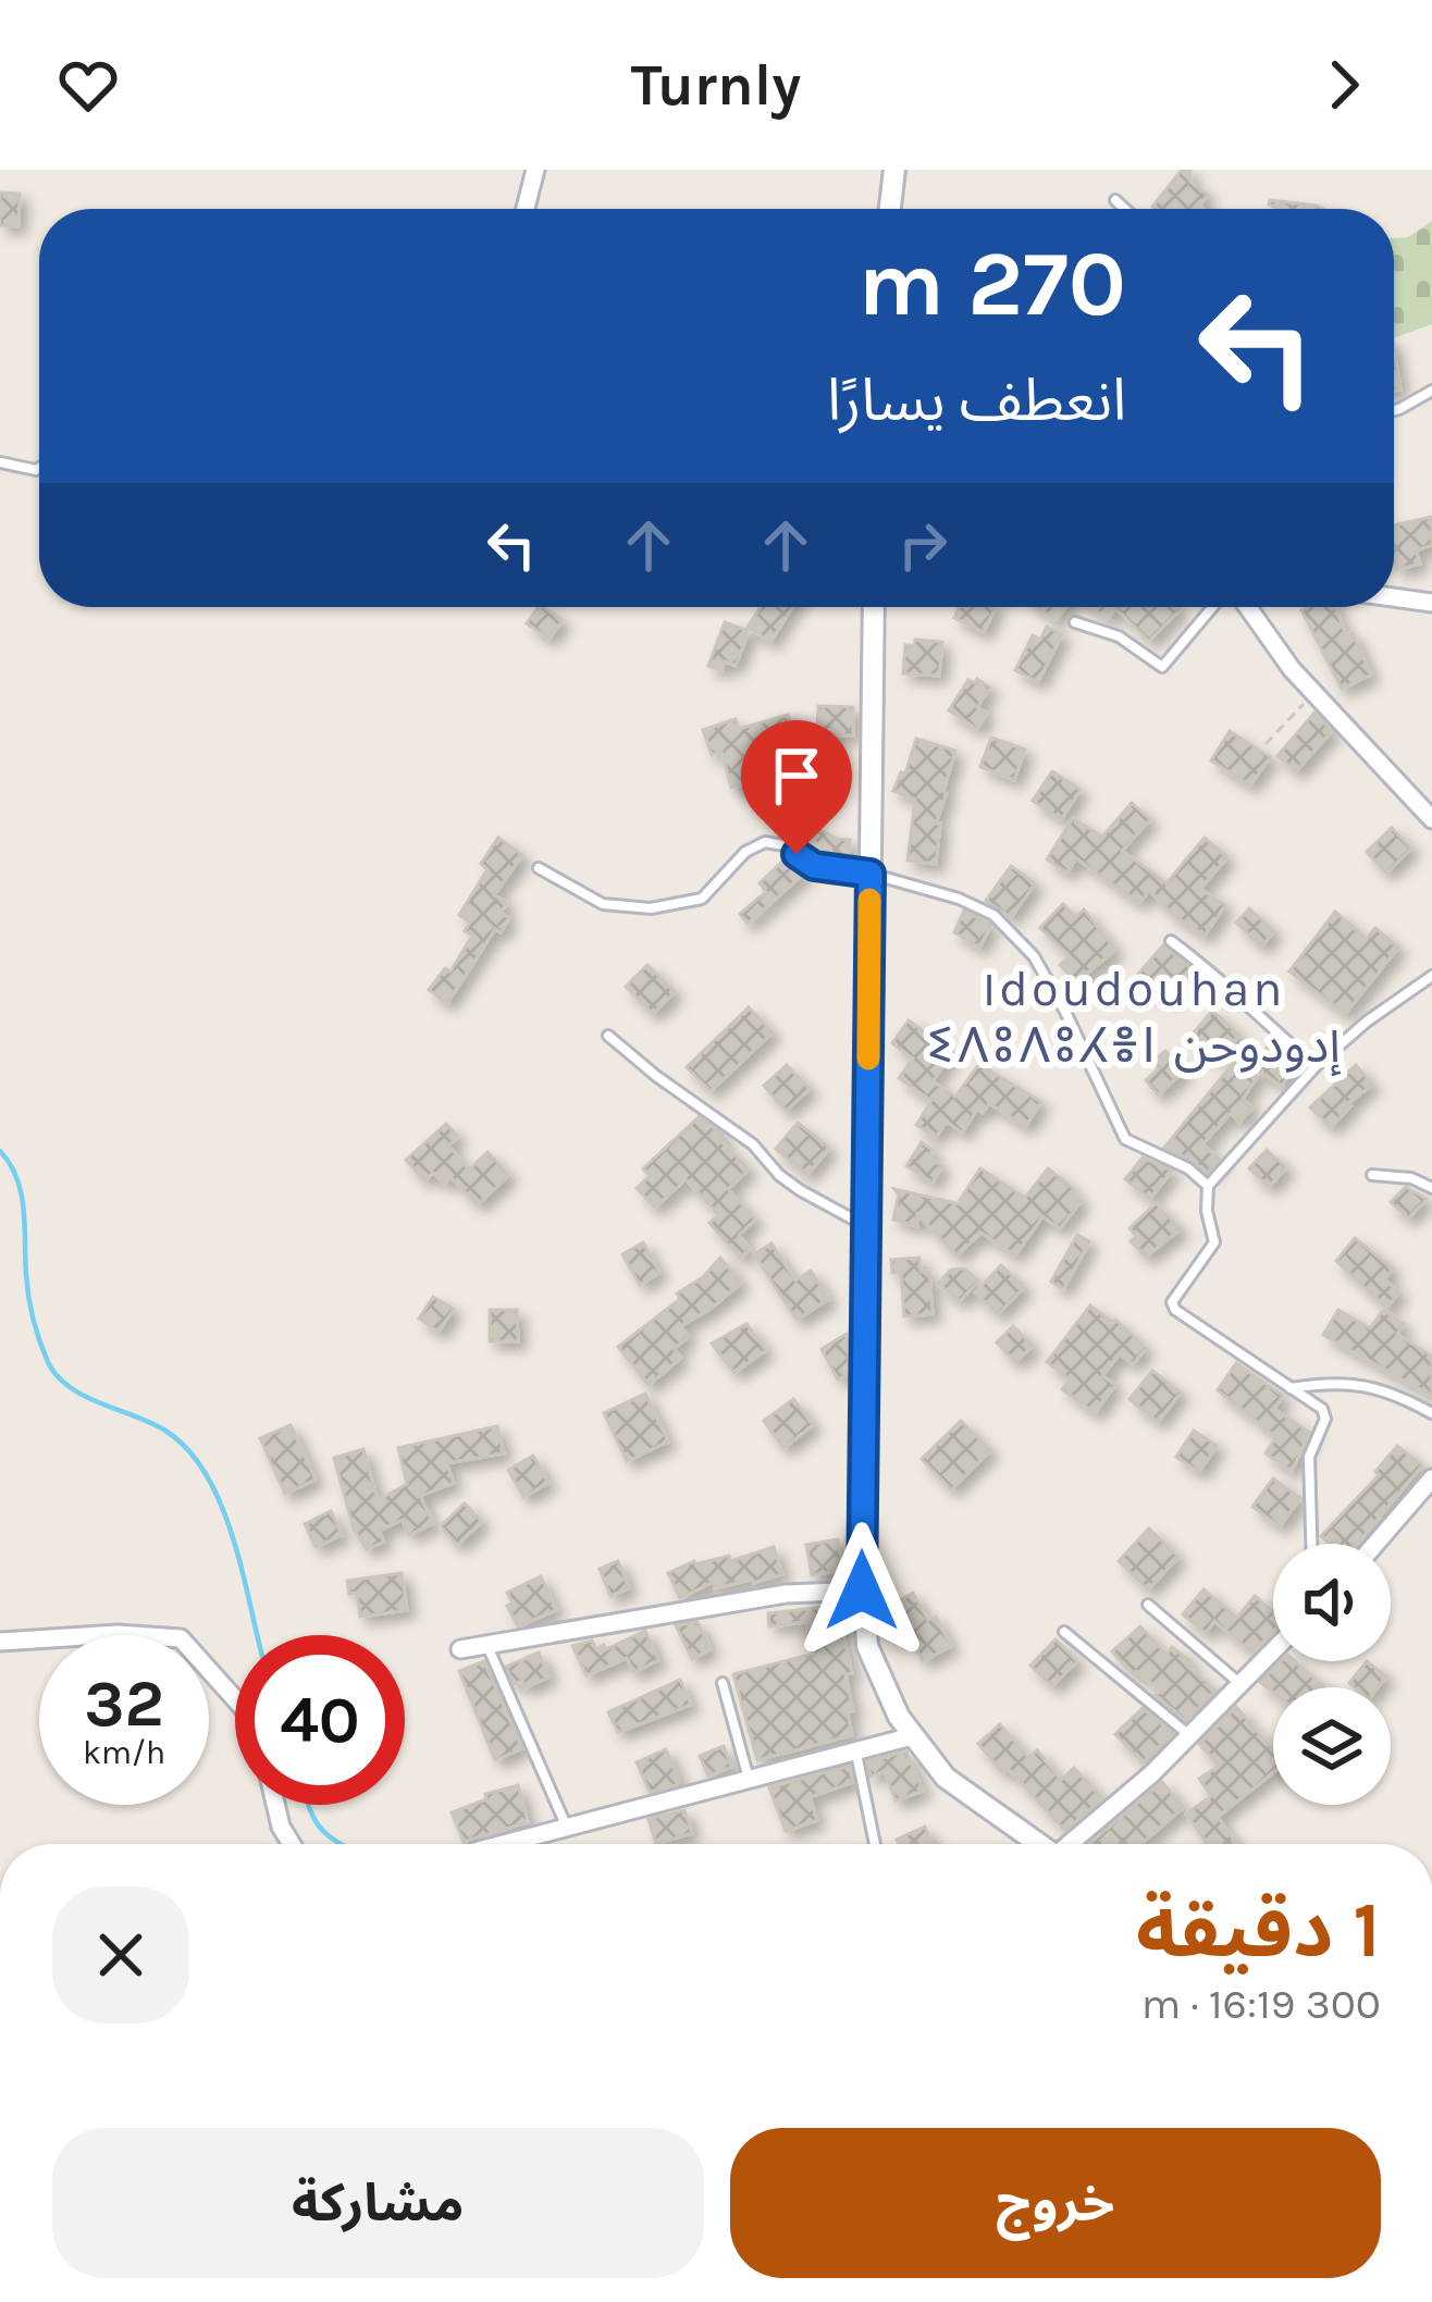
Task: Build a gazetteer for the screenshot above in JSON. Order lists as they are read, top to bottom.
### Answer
{
  "districts": ["Idoudouhan ⵉⴷⵓⴷⵓⵃⴻⵏ إدودوحن"],
  "page": {
    "header": "Turnly",
    "turn": ["270 m", "انعطف يسارًا"],
    "speed": "32 km/h",
    "limit": "40",
    "heading": ["1 دقيقة", "300 m · 16:19"],
    "buttons": ["خروج", "مشاركة"]
  }
}
